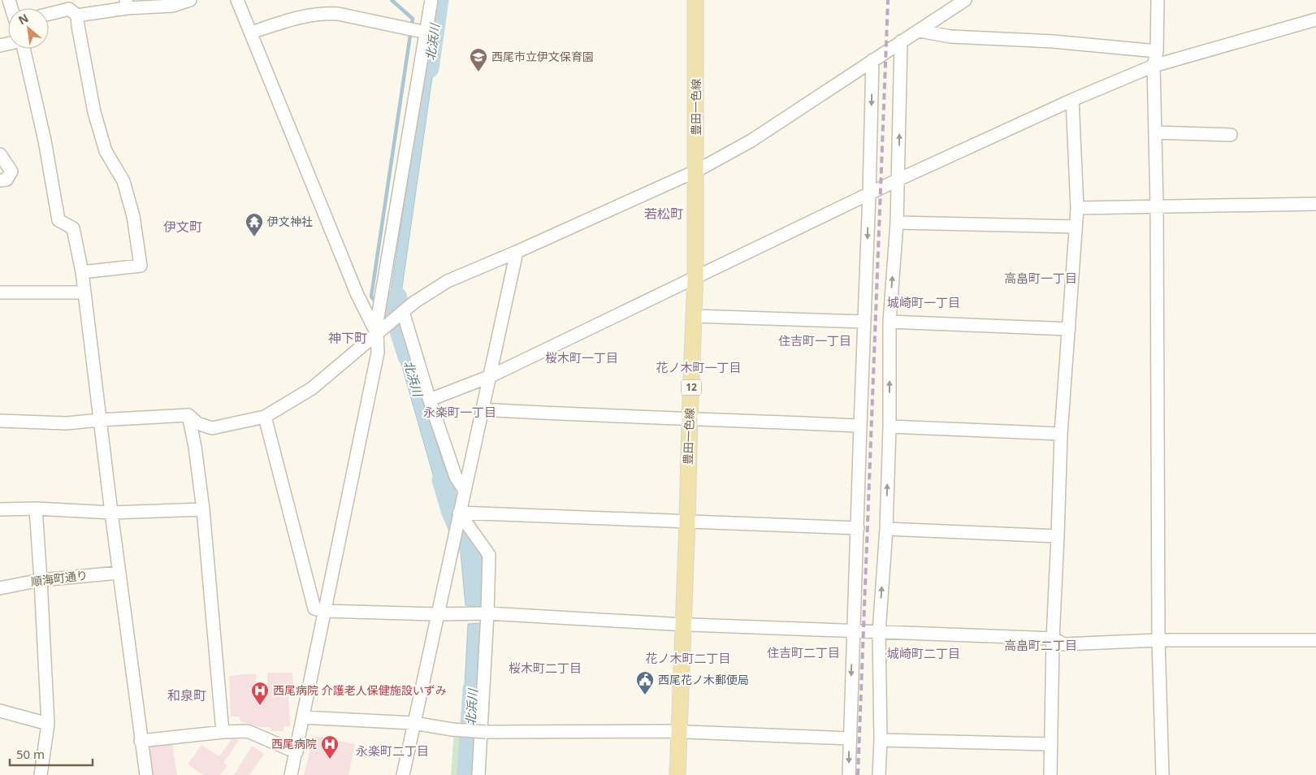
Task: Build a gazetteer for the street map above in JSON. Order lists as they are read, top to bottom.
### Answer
{
  "streets": {
    "main road": ["豊田一色線", "12"],
    "street": ["順海町通り"]
  },
  "districts": [
    "若松町",
    "伊文町",
    "高畠町一丁目",
    "城崎町一丁目",
    "神下町",
    "住吉町一丁目",
    "桜木町一丁目",
    "花ノ木町一丁目",
    "永楽町一丁目",
    "高畠町二丁目",
    "住吉町二丁目",
    "城崎町二丁目",
    "花ノ木町二丁目",
    "桜木町二丁目",
    "和泉町",
    "永楽町二丁目"
  ],
  "water": ["北浜川"],
  "places": {
    "school or university": ["西尾市立伊文保育園"],
    "temple": ["伊文神社"],
    "public building": ["西尾花ノ木郵便局"],
    "hospital": ["西尾病院 介護老人保健施設いずみ", "西尾病院"]
  },
  "scale_bar": "50 m",
  "north": "top left"
}
